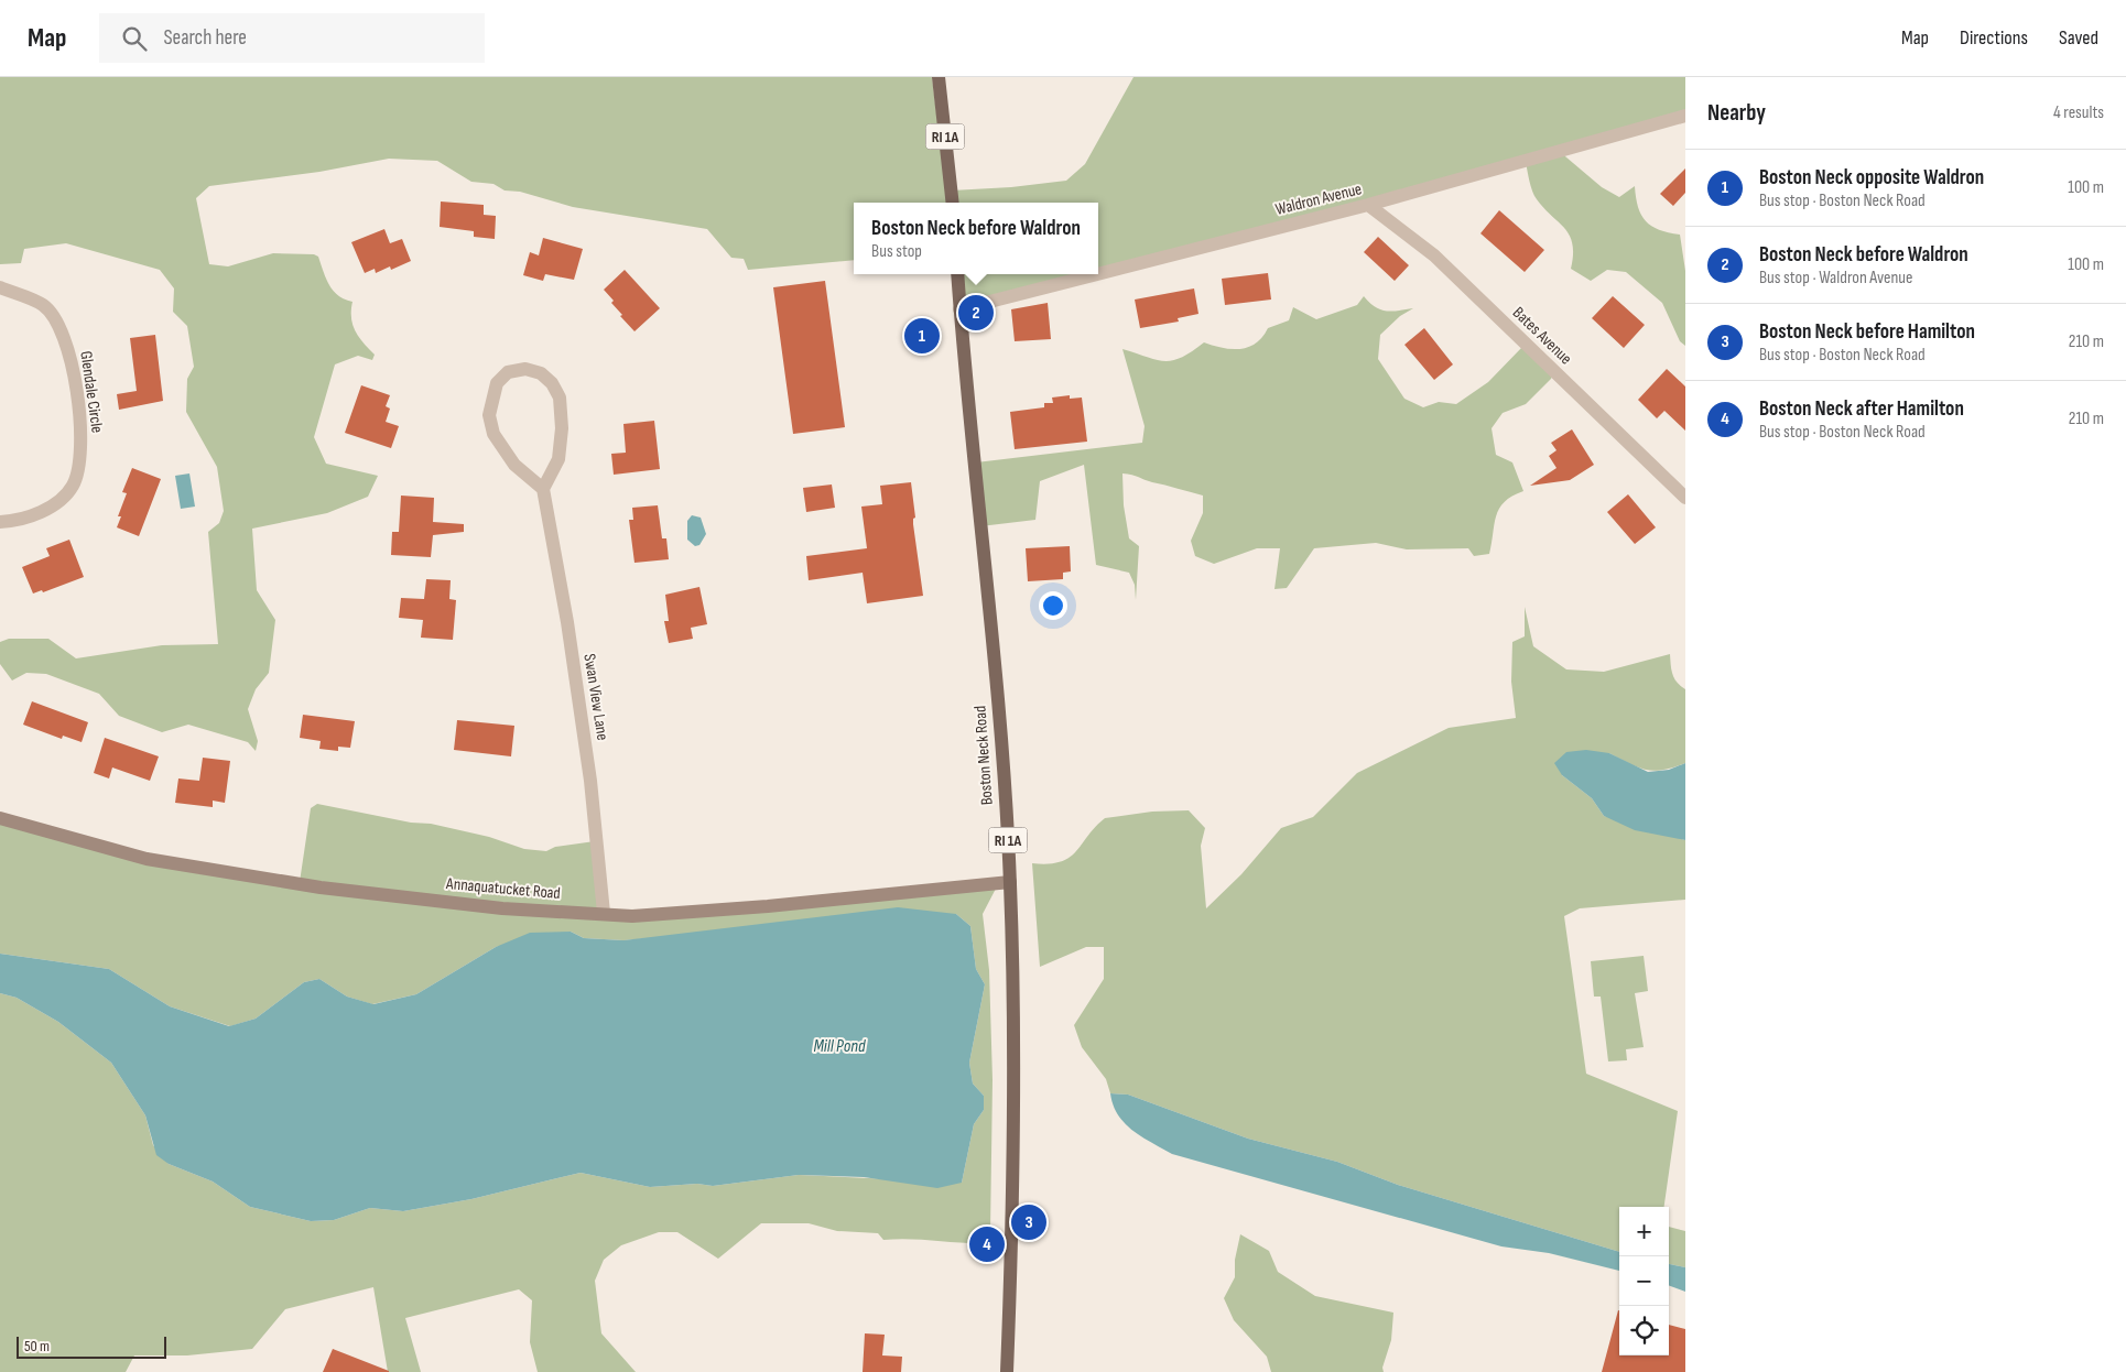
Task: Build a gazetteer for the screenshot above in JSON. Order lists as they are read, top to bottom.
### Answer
{
  "streets": {
    "main road": ["RI 1A", "Boston Neck Road"],
    "street": [
      "Waldron Avenue",
      "Bates Avenue",
      "Glendale Circle",
      "Swan View Lane",
      "Annaquatucket Road"
    ]
  },
  "crossings": [
    ["Waldron Avenue", "Bates Avenue"],
    ["Waldron Avenue", "Boston Neck Road"],
    ["Swan View Lane", "Annaquatucket Road"],
    ["Boston Neck Road", "Annaquatucket Road"]
  ],
  "water": ["Mill Pond"],
  "scale_bar": "50 m",
  "page": {
    "header": "Map",
    "search": "Search here",
    "nav": ["Map", "Directions", "Saved"],
    "heading": ["Nearby", "4 results"],
    "list": [
      {
        "mark": "1",
        "name": "Boston Neck opposite Waldron",
        "note": "Bus stop · Boston Neck Road",
        "value": "100 m"
      },
      {
        "mark": "2",
        "name": "Boston Neck before Waldron",
        "note": "Bus stop · Waldron Avenue",
        "value": "100 m"
      },
      {
        "mark": "3",
        "name": "Boston Neck before Hamilton",
        "note": "Bus stop · Boston Neck Road",
        "value": "210 m"
      },
      {
        "mark": "4",
        "name": "Boston Neck after Hamilton",
        "note": "Bus stop · Boston Neck Road",
        "value": "210 m"
      }
    ],
    "popup": ["Boston Neck before Waldron", "Bus stop"],
    "pins": [
      "2",
      "1",
      "3",
      "4"
    ],
    "map_buttons": ["+", "−"],
    "scale": "50 m"
  }
}
